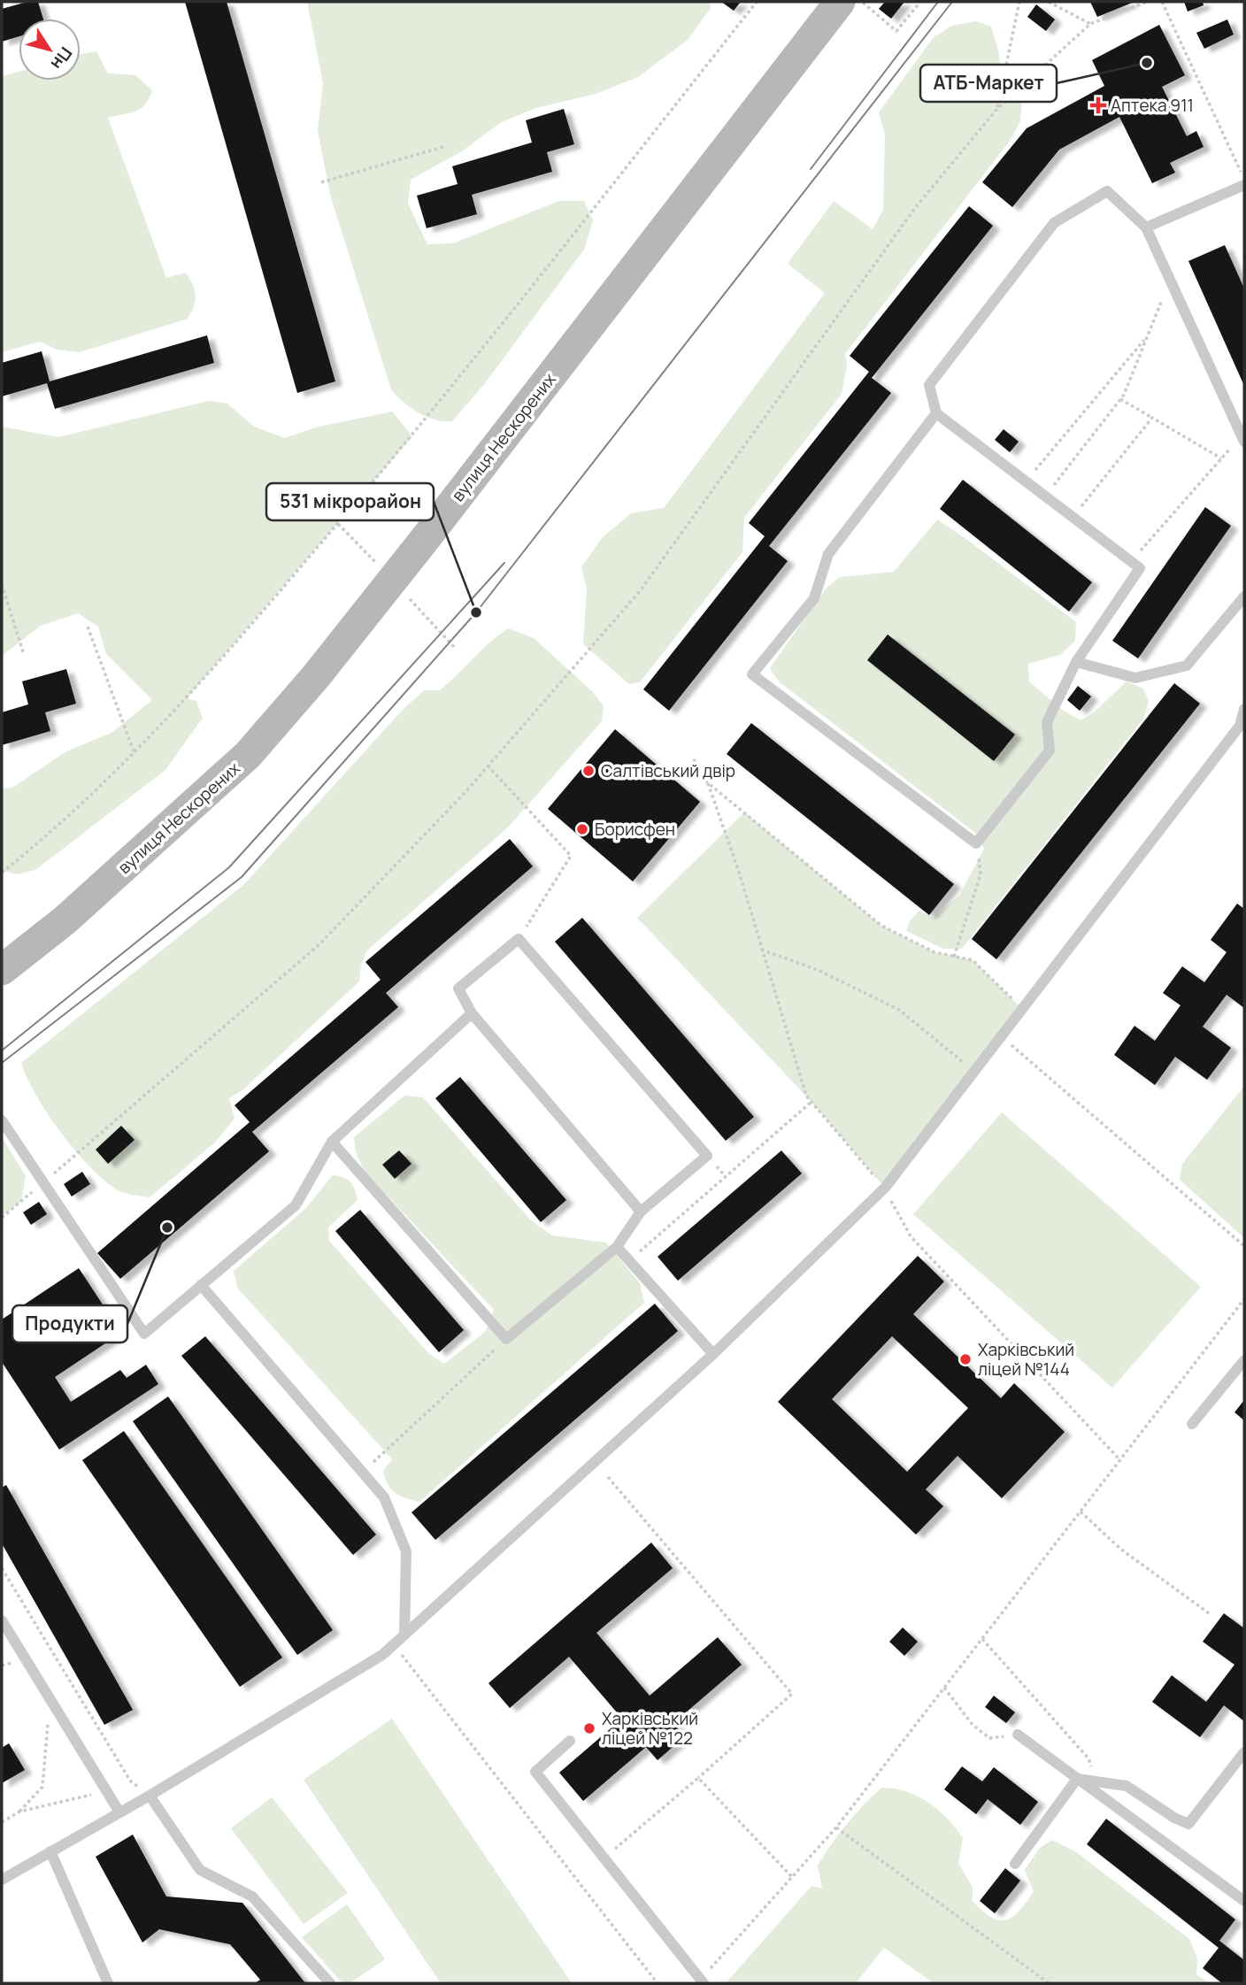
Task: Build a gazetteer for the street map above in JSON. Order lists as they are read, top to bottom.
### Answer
{
  "streets": {
    "main road": ["вулиця Нескорених"]
  },
  "places": {
    "other": [
      "АТБ-Маркет",
      "531 мікрорайон",
      "Салтівський двір",
      "Борисфен",
      "Продукти",
      "Харківський ліцей №144",
      "Харківський ліцей №122"
    ],
    "health": ["Аптека 911"]
  },
  "north": "bottom right"
}
